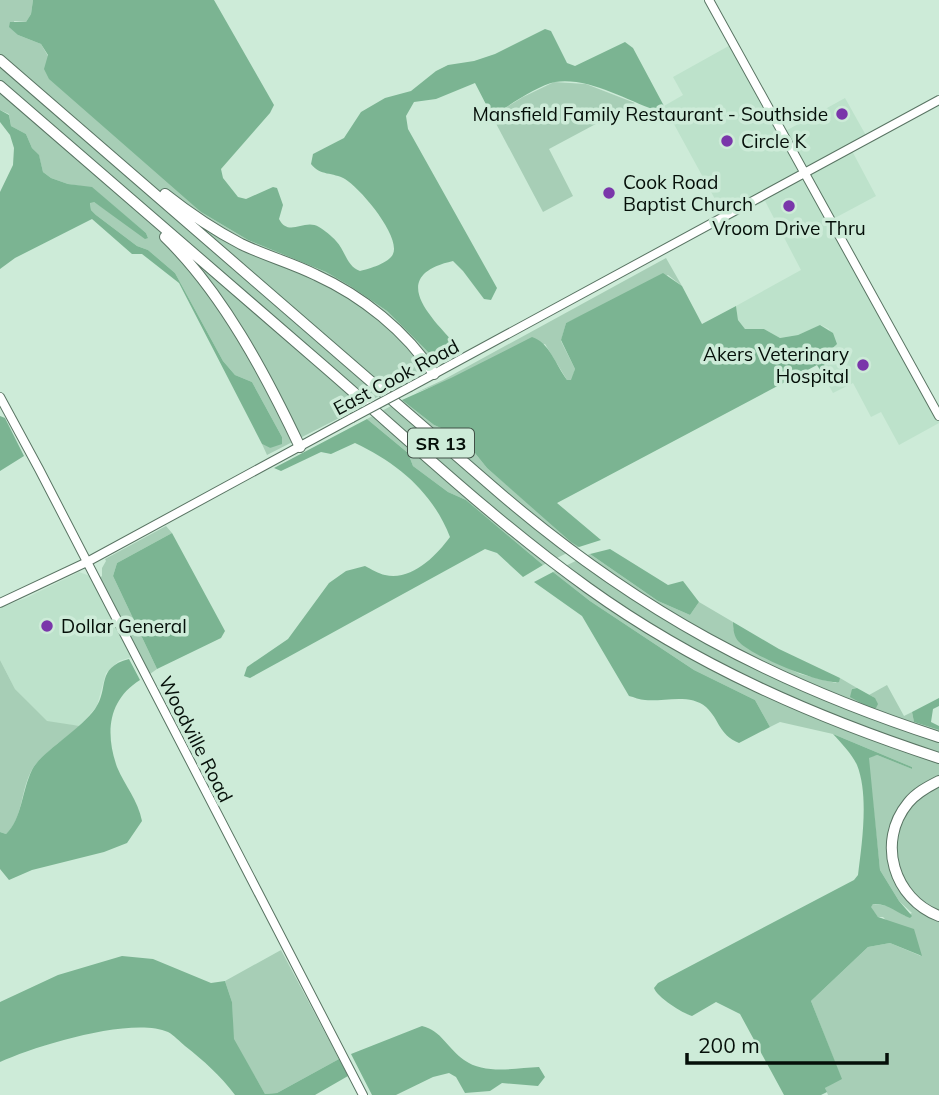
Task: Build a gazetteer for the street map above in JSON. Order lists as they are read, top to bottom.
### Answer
{
  "streets": {
    "highway": ["SR 13"],
    "street": ["East Cook Road", "Woodville Road"]
  },
  "crossings": [
    ["East Cook Road", "Woodville Road"]
  ],
  "places": [
    "Mansfield Family Restaurant - Southside",
    "Circle K",
    "Cook Road Baptist Church",
    "Vroom Drive Thru",
    "Akers Veterinary Hospital",
    "Dollar General"
  ],
  "scale_bar": "200 m"
}
